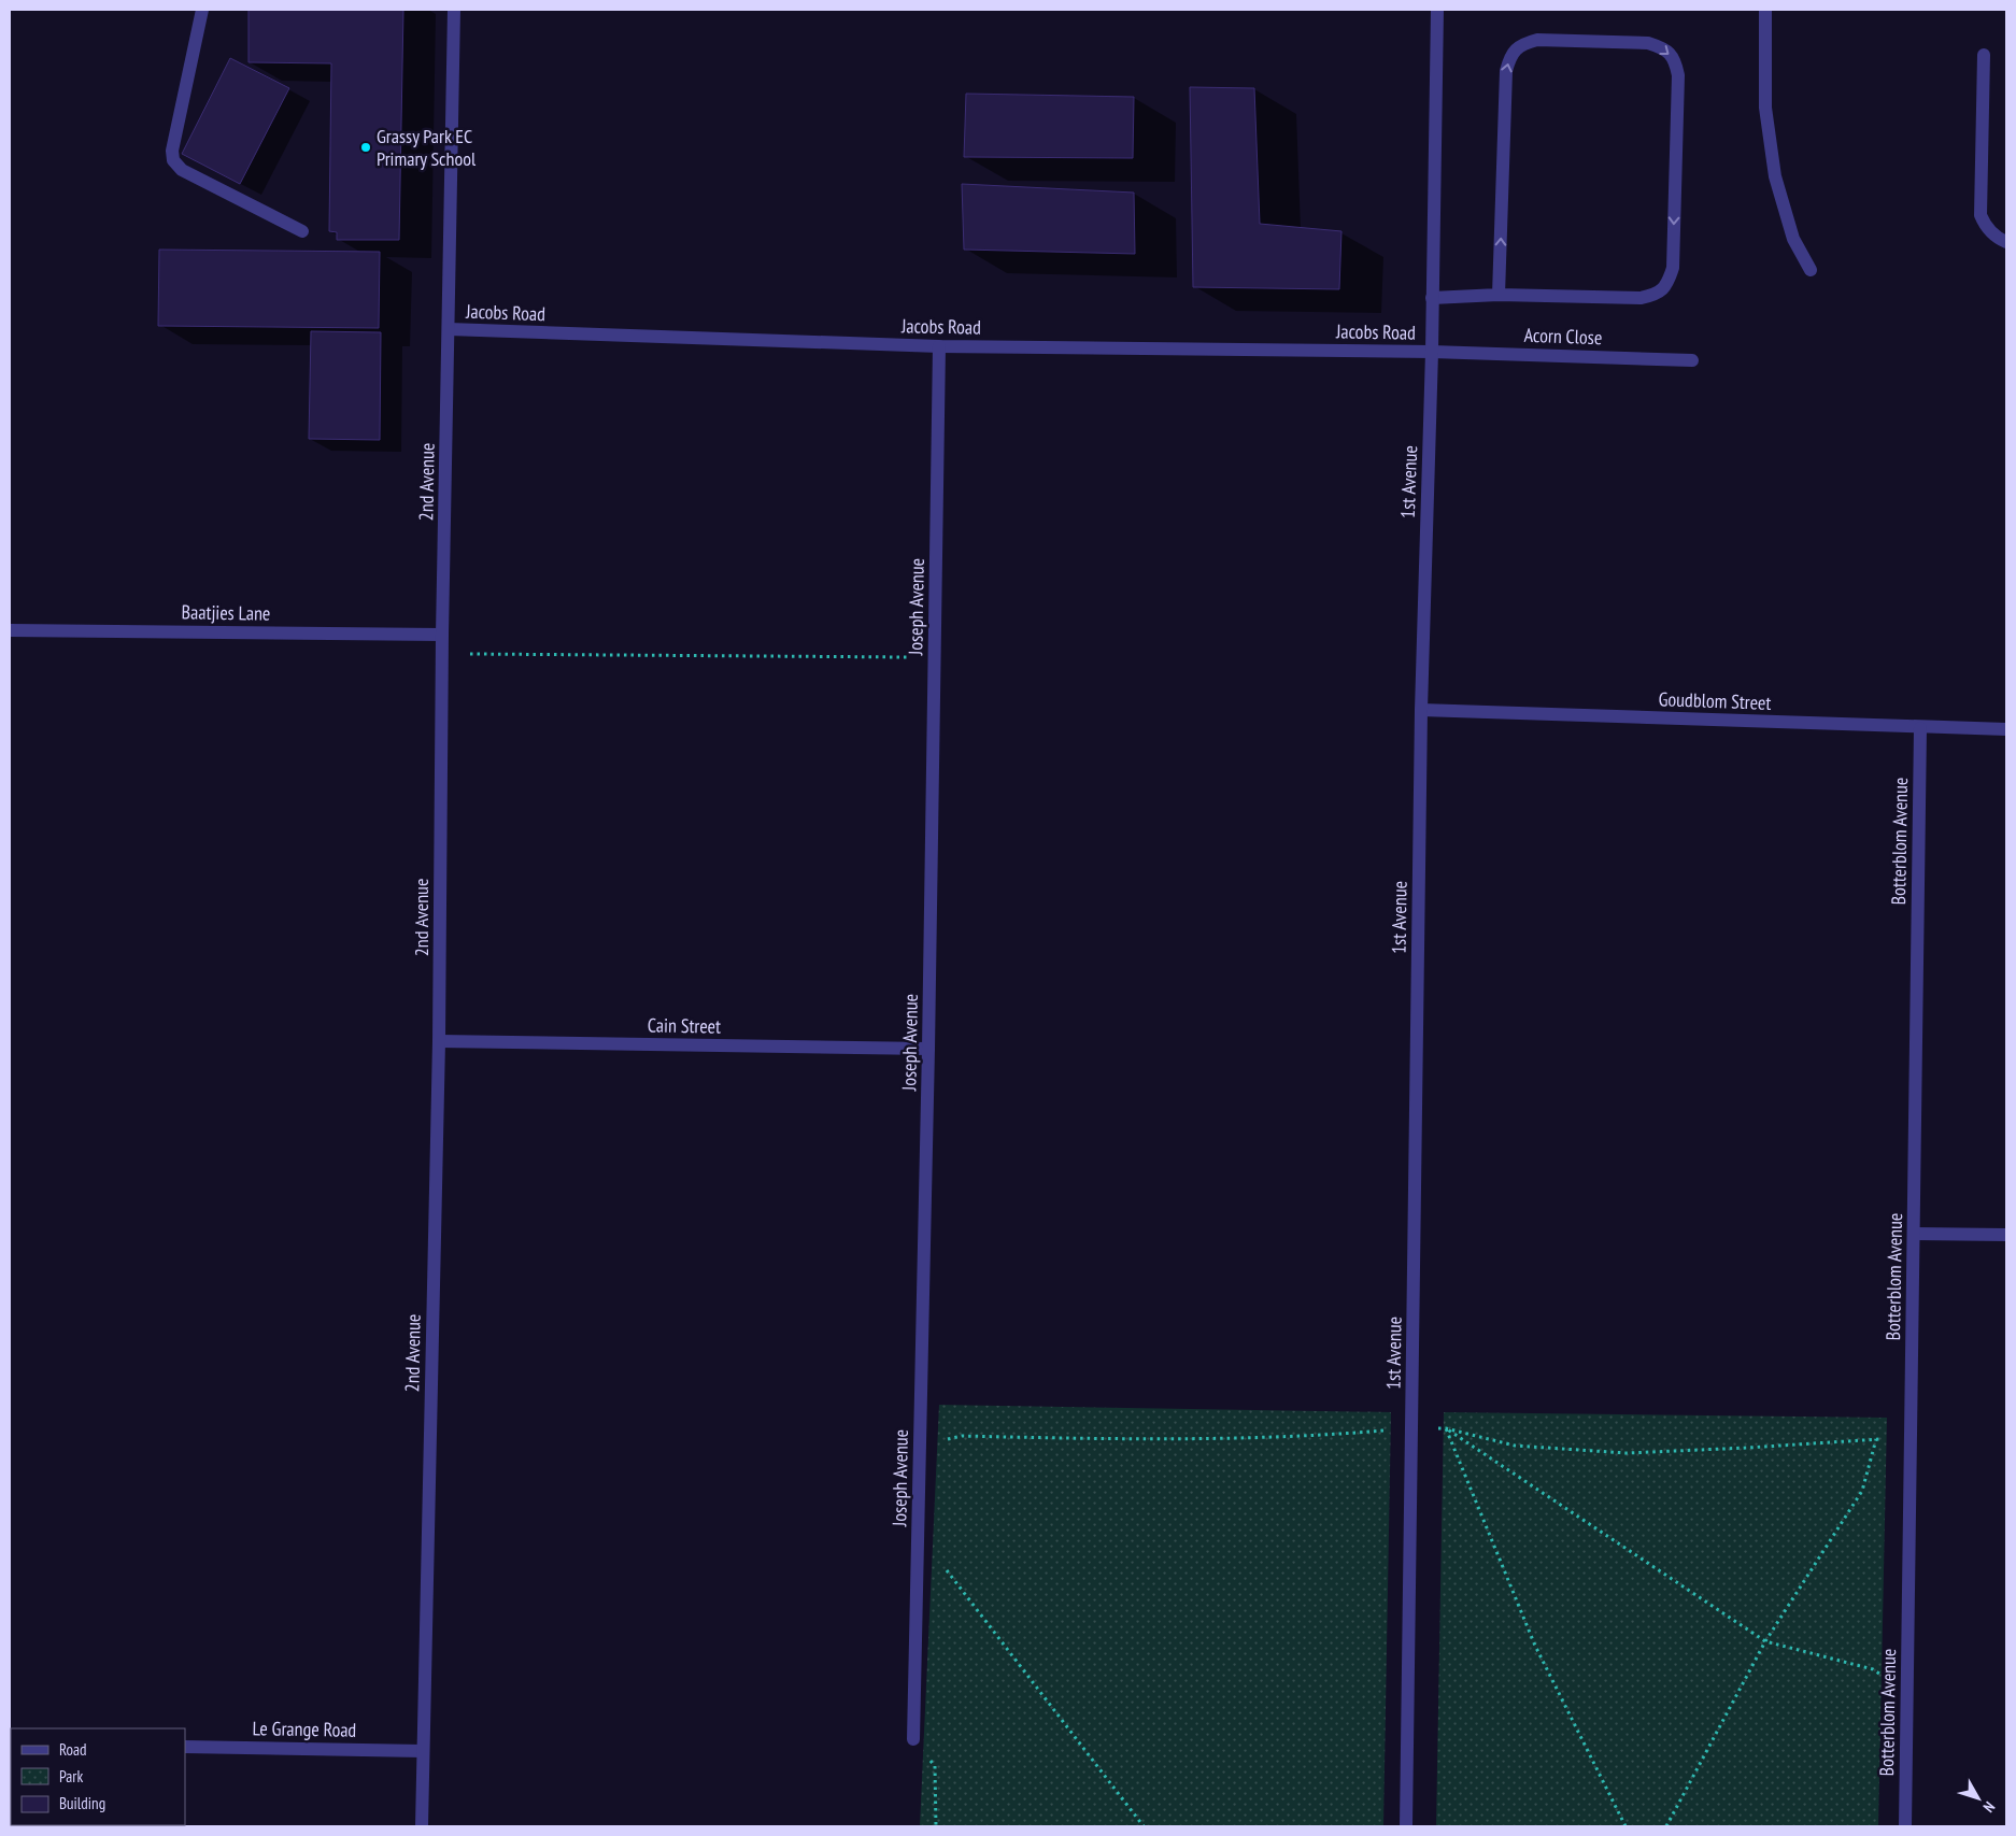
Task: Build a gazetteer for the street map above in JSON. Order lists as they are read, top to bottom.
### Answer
{
  "streets": {
    "street": [
      "Jacobs Road",
      "Acorn Close",
      "2nd Avenue",
      "1st Avenue",
      "Joseph Avenue",
      "Baatjies Lane",
      "Goudblom Street",
      "Botterblom Avenue",
      "Cain Street",
      "Le Grange Road"
    ]
  },
  "crossings": [
    ["Jacobs Road", "Acorn Close"],
    ["Jacobs Road", "2nd Avenue"],
    ["Jacobs Road", "1st Avenue"],
    ["Jacobs Road", "Joseph Avenue"],
    ["Acorn Close", "1st Avenue"],
    ["2nd Avenue", "Baatjies Lane"],
    ["2nd Avenue", "Cain Street"],
    ["2nd Avenue", "Le Grange Road"],
    ["1st Avenue", "Goudblom Street"],
    ["Joseph Avenue", "Cain Street"],
    ["Goudblom Street", "Botterblom Avenue"]
  ],
  "places": ["Grassy Park EC Primary School"],
  "legend": ["Road", "Park", "Building"],
  "north": "bottom right"
}
